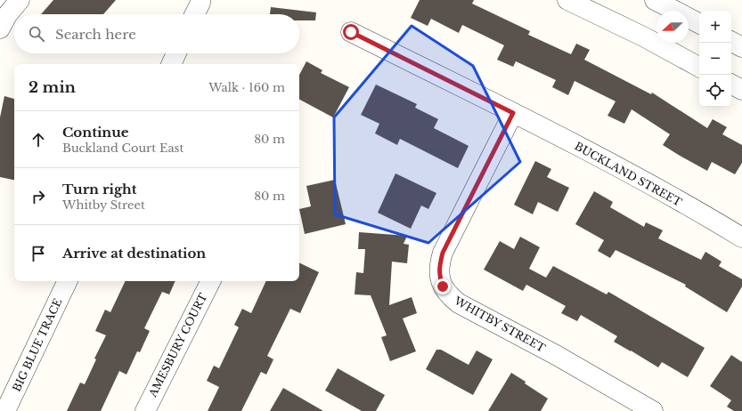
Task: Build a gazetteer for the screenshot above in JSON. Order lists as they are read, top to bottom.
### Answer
{
  "streets": {
    "street": [
      "BUCKLAND STREET",
      "WHITBY STREET",
      "BIG BLUE TRACE",
      "AMESBURY COURT"
    ]
  },
  "crossings": [
    ["BUCKLAND STREET", "WHITBY STREET"]
  ],
  "north": "left",
  "page": {
    "map_buttons": ["+", "−"],
    "search": "Search here",
    "heading": ["2 min", "Walk · 160 m"],
    "list": [
      ["Continue", "Buckland Court East", "80 m"],
      ["Turn right", "Whitby Street", "80 m"],
      "Arrive at destination"
    ]
  }
}
